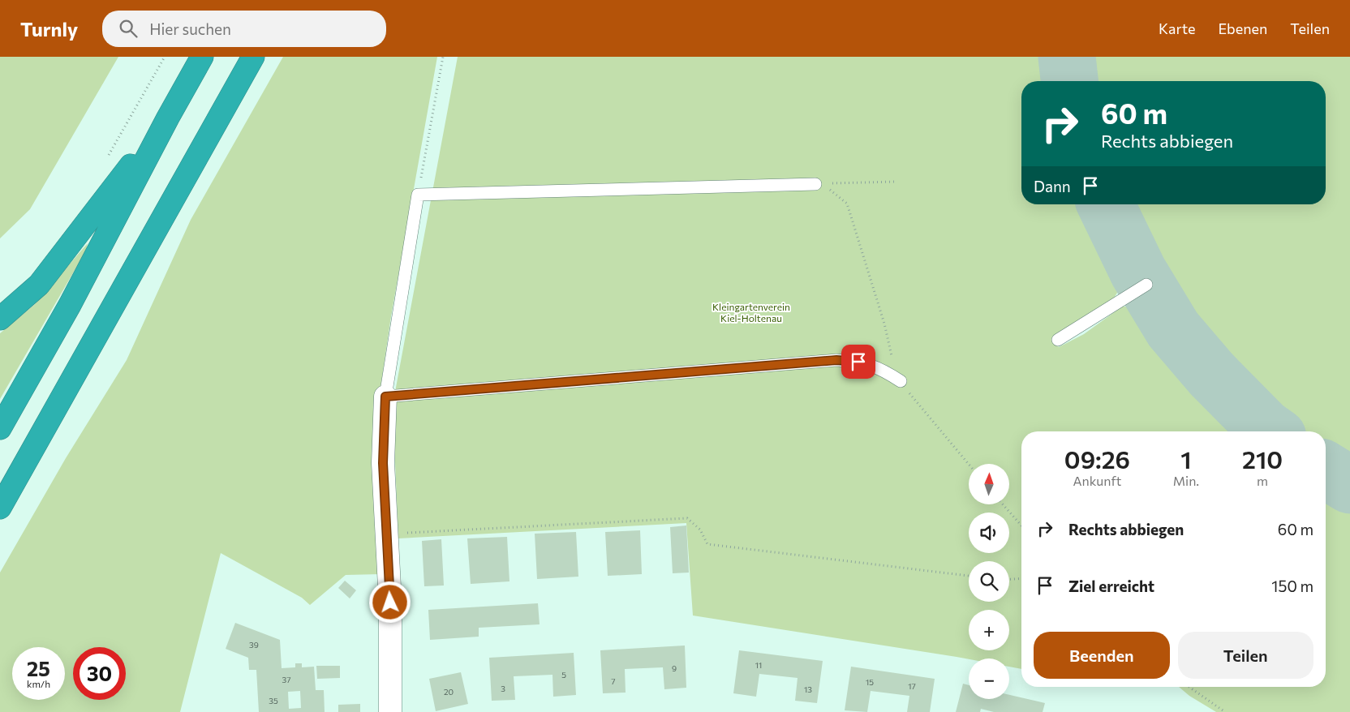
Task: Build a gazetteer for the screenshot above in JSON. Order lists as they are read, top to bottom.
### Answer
{
  "parks": ["Kleingartenverein Kiel-Holtenau"],
  "house_numbers": [
    "39",
    "11",
    "9",
    "5",
    "37",
    "7",
    "15",
    "17",
    "3",
    "13",
    "20",
    "35"
  ],
  "north": "top",
  "page": {
    "header": "Turnly",
    "search": "Hier suchen",
    "nav": ["Karte", "Ebenen", "Teilen"],
    "turn": ["60 m", "Rechts abbiegen"],
    "then": "Dann",
    "eta": [
      "09:26",
      "Ankunft",
      "1",
      "Min.",
      "210",
      "m"
    ],
    "map_buttons": ["+", "−"],
    "list": [
      {
        "name": "Rechts abbiegen",
        "value": "60 m"
      },
      {
        "name": "Ziel erreicht",
        "value": "150 m"
      }
    ],
    "buttons": ["Beenden", "Teilen"],
    "speed": "25 km/h",
    "limit": "30"
  }
}
